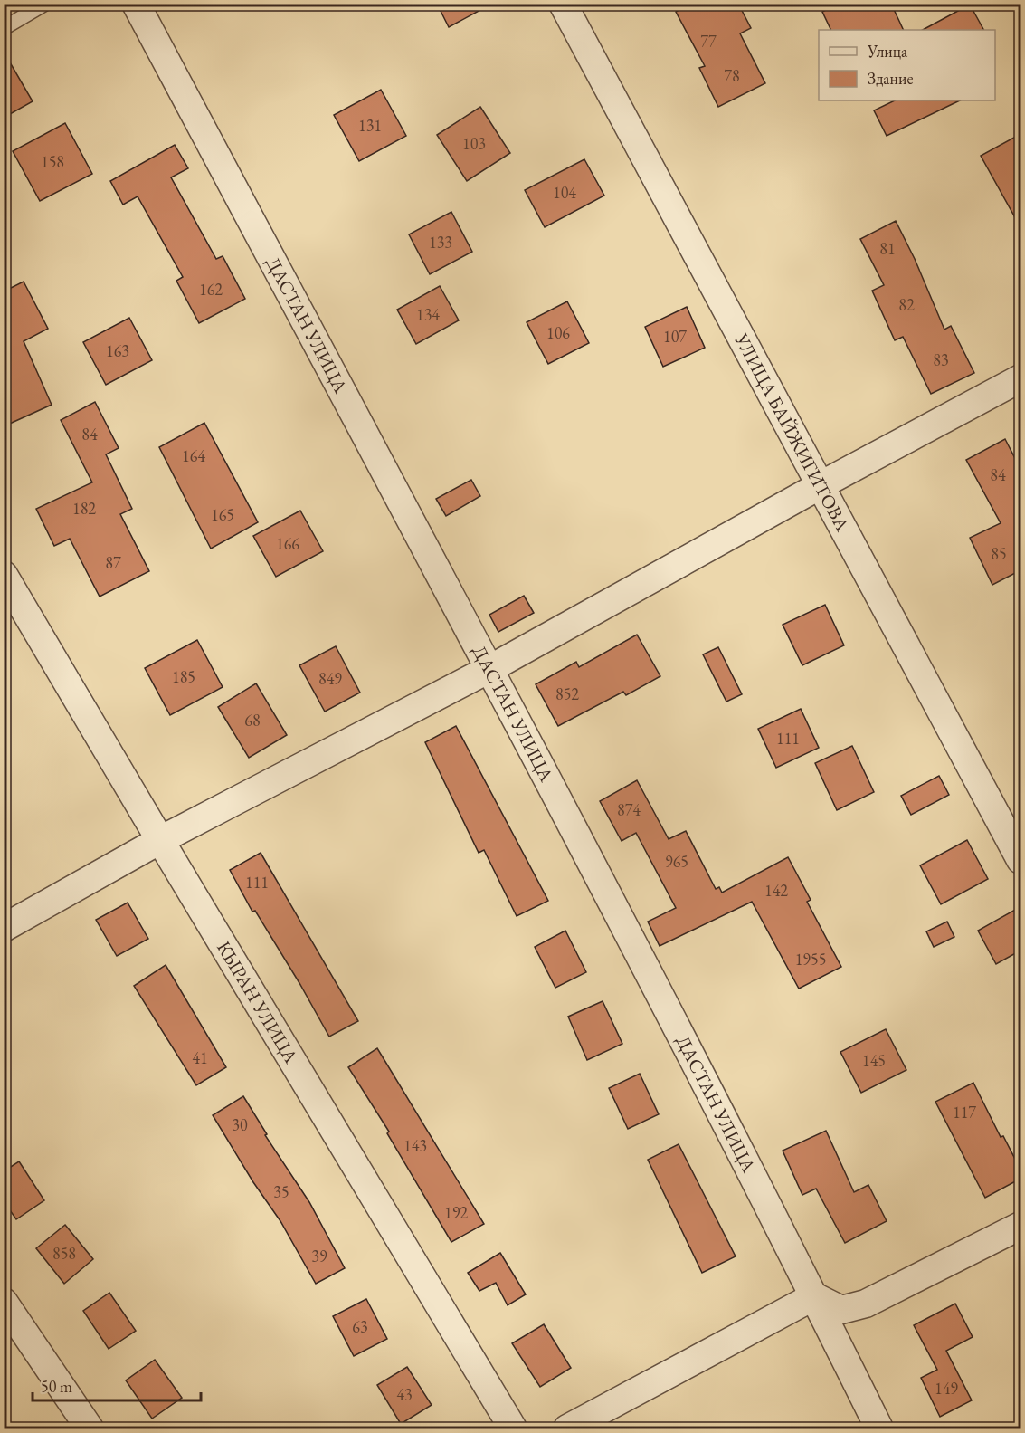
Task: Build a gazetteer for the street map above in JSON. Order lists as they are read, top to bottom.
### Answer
{
  "streets": {
    "street": ["ДАСТАН УЛИЦА", "УЛИЦА БАЙЖИГИТОВА", "КЫРАН УЛИЦА"]
  },
  "house_numbers": [
    "77",
    "78",
    "131",
    "103",
    "158",
    "104",
    "133",
    "81",
    "162",
    "82",
    "134",
    "106",
    "107",
    "163",
    "83",
    "84",
    "164",
    "84",
    "182",
    "165",
    "166",
    "85",
    "87",
    "185",
    "849",
    "852",
    "68",
    "111",
    "874",
    "965",
    "111",
    "142",
    "1955",
    "41",
    "145",
    "117",
    "30",
    "143",
    "35",
    "192",
    "858",
    "39",
    "63",
    "149",
    "43"
  ],
  "legend": ["Улица", "Здание"],
  "scale_bar": "50 m"
}
